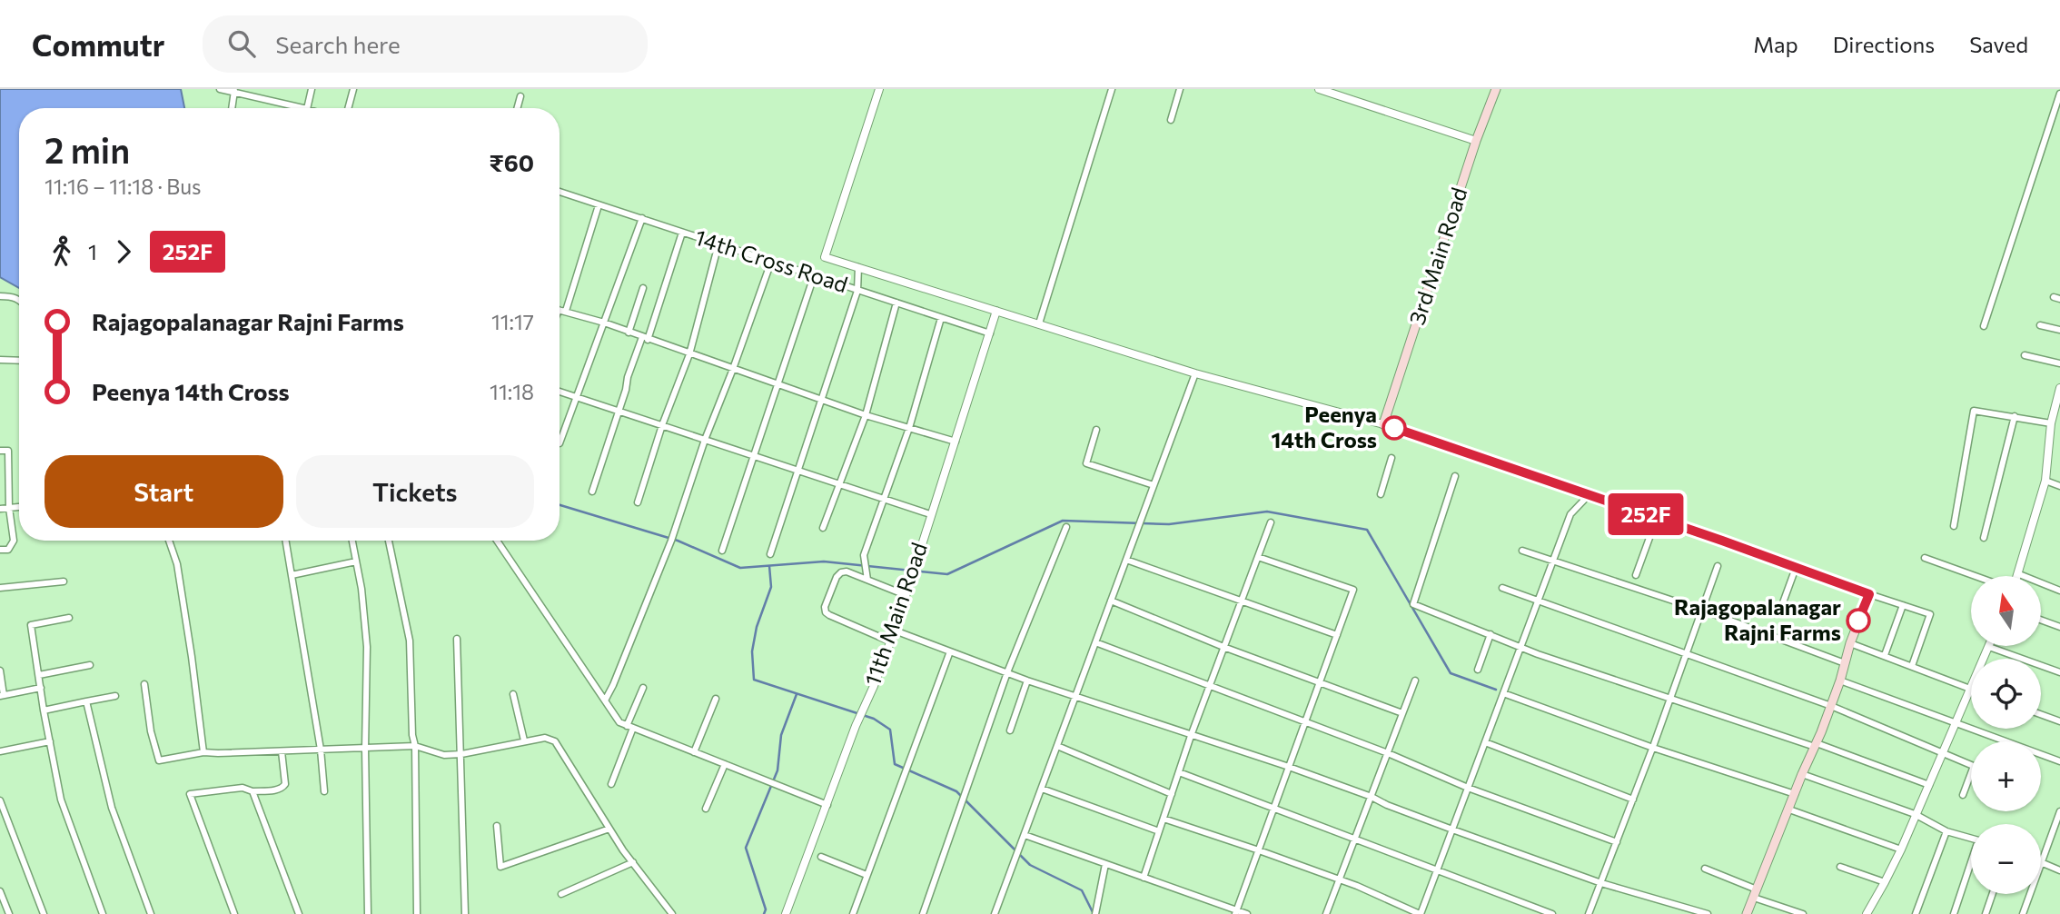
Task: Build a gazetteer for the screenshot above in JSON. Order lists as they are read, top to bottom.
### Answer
{
  "streets": {
    "main road": ["3rd Main Road"],
    "street": ["14th Cross Road", "11th Main Road"]
  },
  "crossings": [
    ["14th Cross Road", "11th Main Road"]
  ],
  "places": ["Peenya 14th Cross", "Rajagopalanagar Rajni Farms"],
  "lines": ["bus line 252F"],
  "north": "top",
  "page": {
    "header": "Commutr",
    "search": "Search here",
    "nav": ["Map", "Directions", "Saved"],
    "on_map": "252F",
    "heading": ["2 min", "11:16 – 11:18 · Bus", "₹60"],
    "legs": ["1", "252F"],
    "list": [
      {
        "name": "Rajagopalanagar Rajni Farms",
        "value": "11:17"
      },
      {
        "name": "Peenya 14th Cross",
        "value": "11:18"
      }
    ],
    "buttons": ["Start", "Tickets"],
    "map_buttons": ["+", "−"]
  }
}
